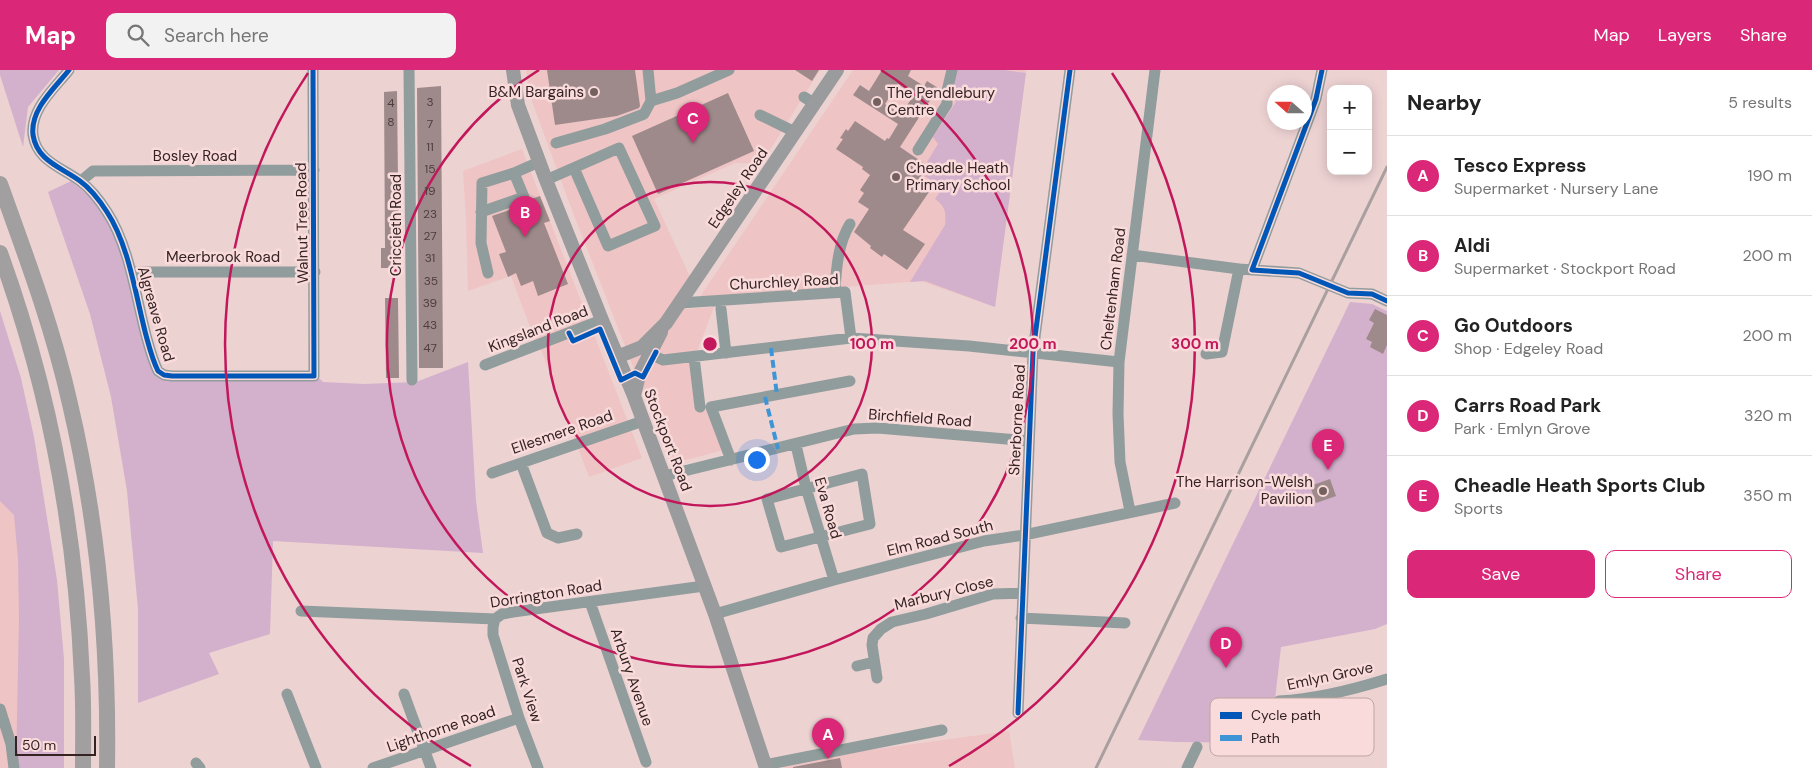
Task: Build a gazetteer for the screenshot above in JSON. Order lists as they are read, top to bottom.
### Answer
{
  "streets": {
    "main road": ["Edgeley Road", "Stockport Road"],
    "street": [
      "Bosley Road",
      "Walnut Tree Road",
      "Criccieth Road",
      "Meerbrook Road",
      "Churchley Road",
      "Cheltenham Road",
      "Algreave Road",
      "Kingsland Road",
      "Birchfield Road",
      "Sherborne Road",
      "Ellesmere Road",
      "Eva Road",
      "Elm Road South",
      "Marbury Close",
      "Dorrington Road",
      "Emlyn Grove",
      "Arbury Avenue",
      "Park View",
      "Lighthorne Road"
    ]
  },
  "crossings": [
    ["Bosley Road", "Walnut Tree Road"],
    ["Bosley Road", "Algreave Road"],
    ["Edgeley Road", "Churchley Road"],
    ["Edgeley Road", "Stockport Road"],
    ["Walnut Tree Road", "Meerbrook Road"],
    ["Walnut Tree Road", "Algreave Road"],
    ["Meerbrook Road", "Algreave Road"],
    ["Cheltenham Road", "Elm Road South"],
    ["Kingsland Road", "Stockport Road"],
    ["Birchfield Road", "Sherborne Road"],
    ["Birchfield Road", "Stockport Road"],
    ["Birchfield Road", "Eva Road"],
    ["Sherborne Road", "Elm Road South"],
    ["Sherborne Road", "Marbury Close"],
    ["Ellesmere Road", "Stockport Road"],
    ["Stockport Road", "Elm Road South"],
    ["Stockport Road", "Dorrington Road"],
    ["Eva Road", "Elm Road South"],
    ["Dorrington Road", "Arbury Avenue"],
    ["Dorrington Road", "Park View"],
    ["Park View", "Lighthorne Road"]
  ],
  "places": [
    "B&M Bargains",
    "The Pendlebury Centre",
    "Cheadle Heath Primary School",
    "The Harrison-Welsh Pavilion"
  ],
  "house_numbers": [
    "3",
    "4",
    "8",
    "7",
    "11",
    "15",
    "19",
    "23",
    "27",
    "31",
    "35",
    "39",
    "43",
    "47"
  ],
  "legend": ["Cycle path", "Path"],
  "scale_bar": "50 m",
  "north": "left",
  "page": {
    "header": "Map",
    "search": "Search here",
    "nav": ["Map", "Layers", "Share"],
    "heading": ["Nearby", "5 results"],
    "map_buttons": ["+", "−"],
    "pins": [
      "C",
      "B",
      "E",
      "D",
      "A"
    ],
    "list": [
      {
        "mark": "A",
        "name": "Tesco Express",
        "note": "Supermarket · Nursery Lane",
        "value": "190 m"
      },
      {
        "mark": "B",
        "name": "Aldi",
        "note": "Supermarket · Stockport Road",
        "value": "200 m"
      },
      {
        "mark": "C",
        "name": "Go Outdoors",
        "note": "Shop · Edgeley Road",
        "value": "200 m"
      },
      {
        "mark": "D",
        "name": "Carrs Road Park",
        "note": "Park · Emlyn Grove",
        "value": "320 m"
      },
      {
        "mark": "E",
        "name": "Cheadle Heath Sports Club",
        "note": "Sports",
        "value": "350 m"
      }
    ],
    "buttons": ["Save", "Share"],
    "scale": "50 m"
  },
  "rings": ["100 m", "200 m", "300 m"]
}
